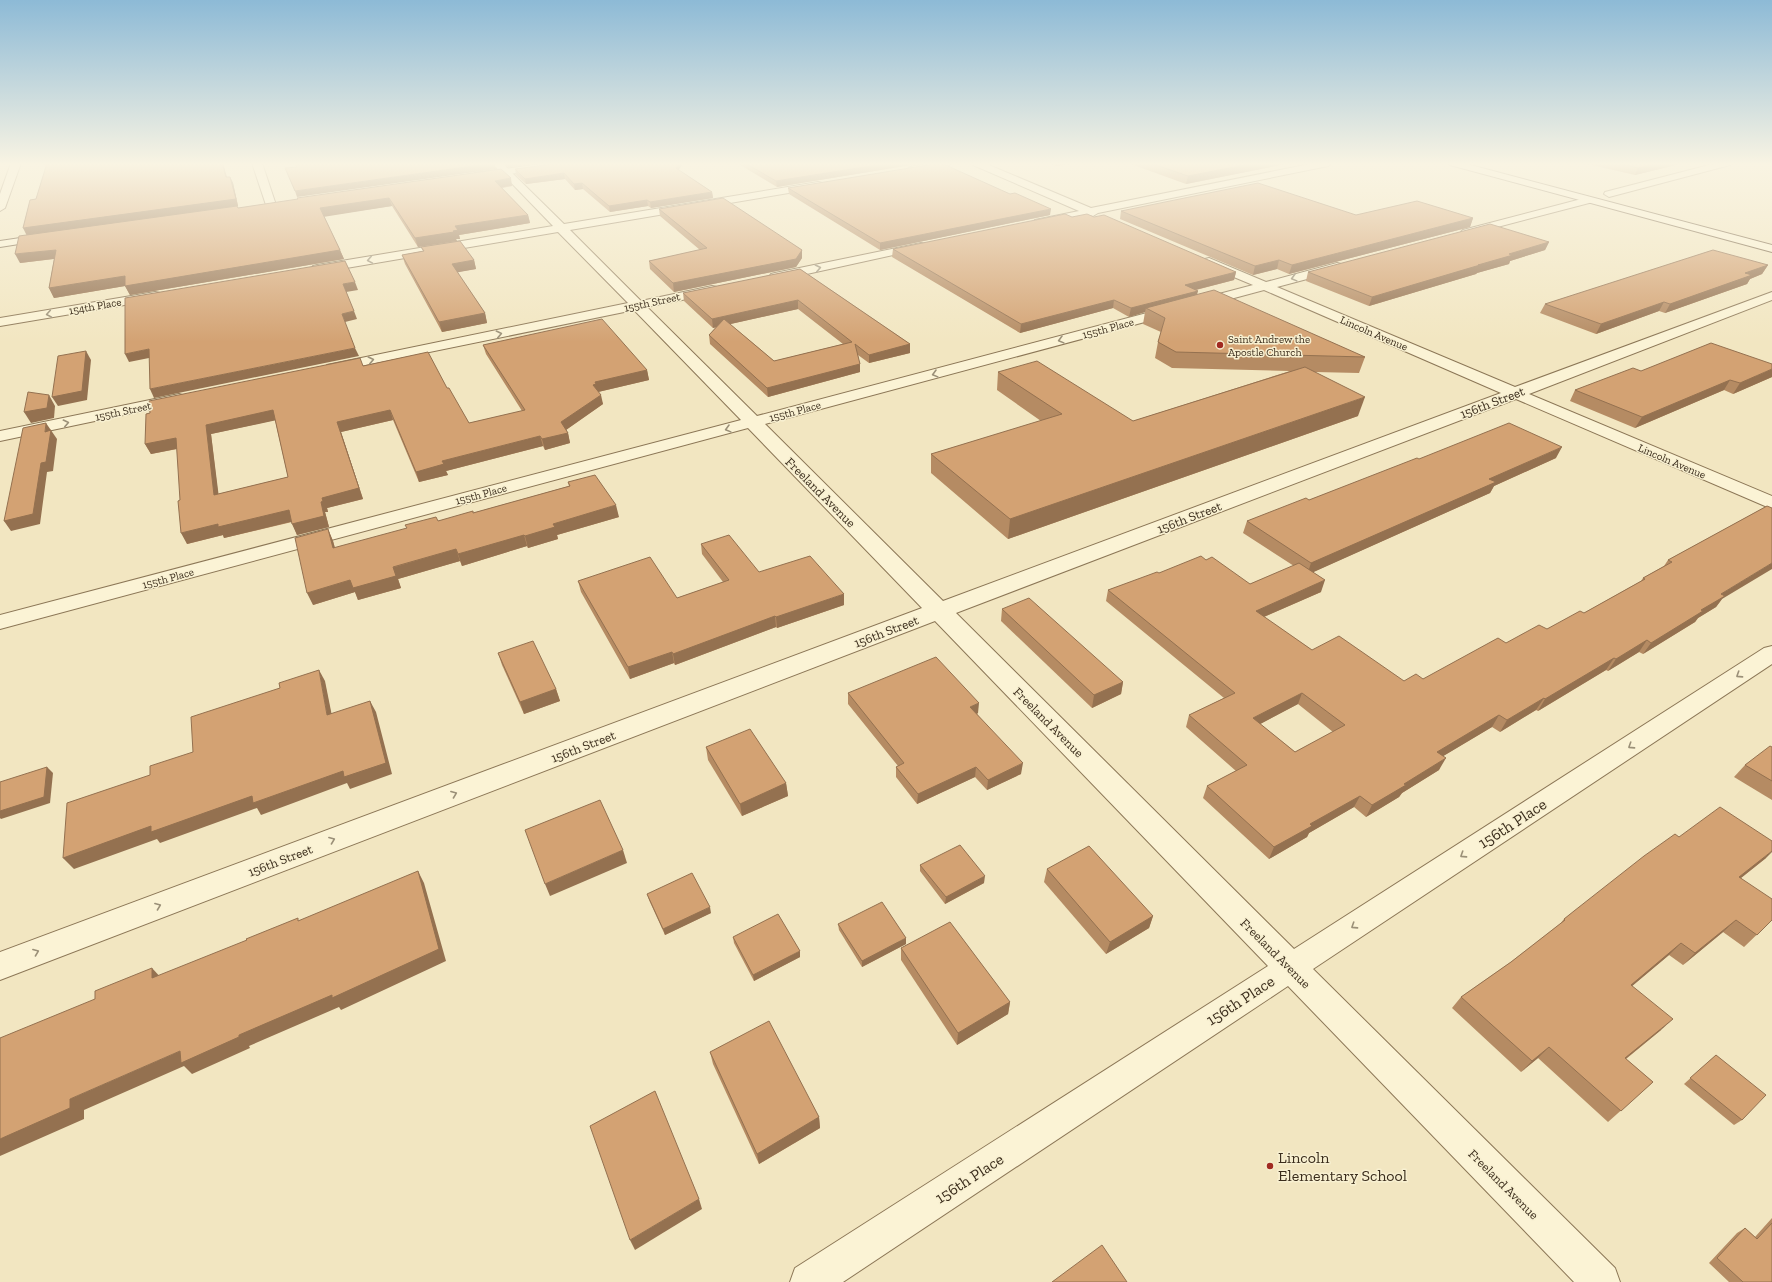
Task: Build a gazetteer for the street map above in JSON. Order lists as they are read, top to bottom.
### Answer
{
  "streets": {
    "street": [
      "155th Street",
      "154th Place",
      "155th Place",
      "Lincoln Avenue",
      "156th Street",
      "Freeland Avenue",
      "156th Place"
    ]
  },
  "crossings": [
    ["155th Street", "Freeland Avenue"],
    ["155th Place", "Lincoln Avenue"],
    ["155th Place", "Freeland Avenue"],
    ["Lincoln Avenue", "156th Street"],
    ["156th Street", "Freeland Avenue"],
    ["Freeland Avenue", "156th Place"]
  ],
  "one_way": ["155th Place", "156th Street", "156th Place"],
  "places": ["Saint Andrew the Apostle Church", "Lincoln Elementary School"]
}
